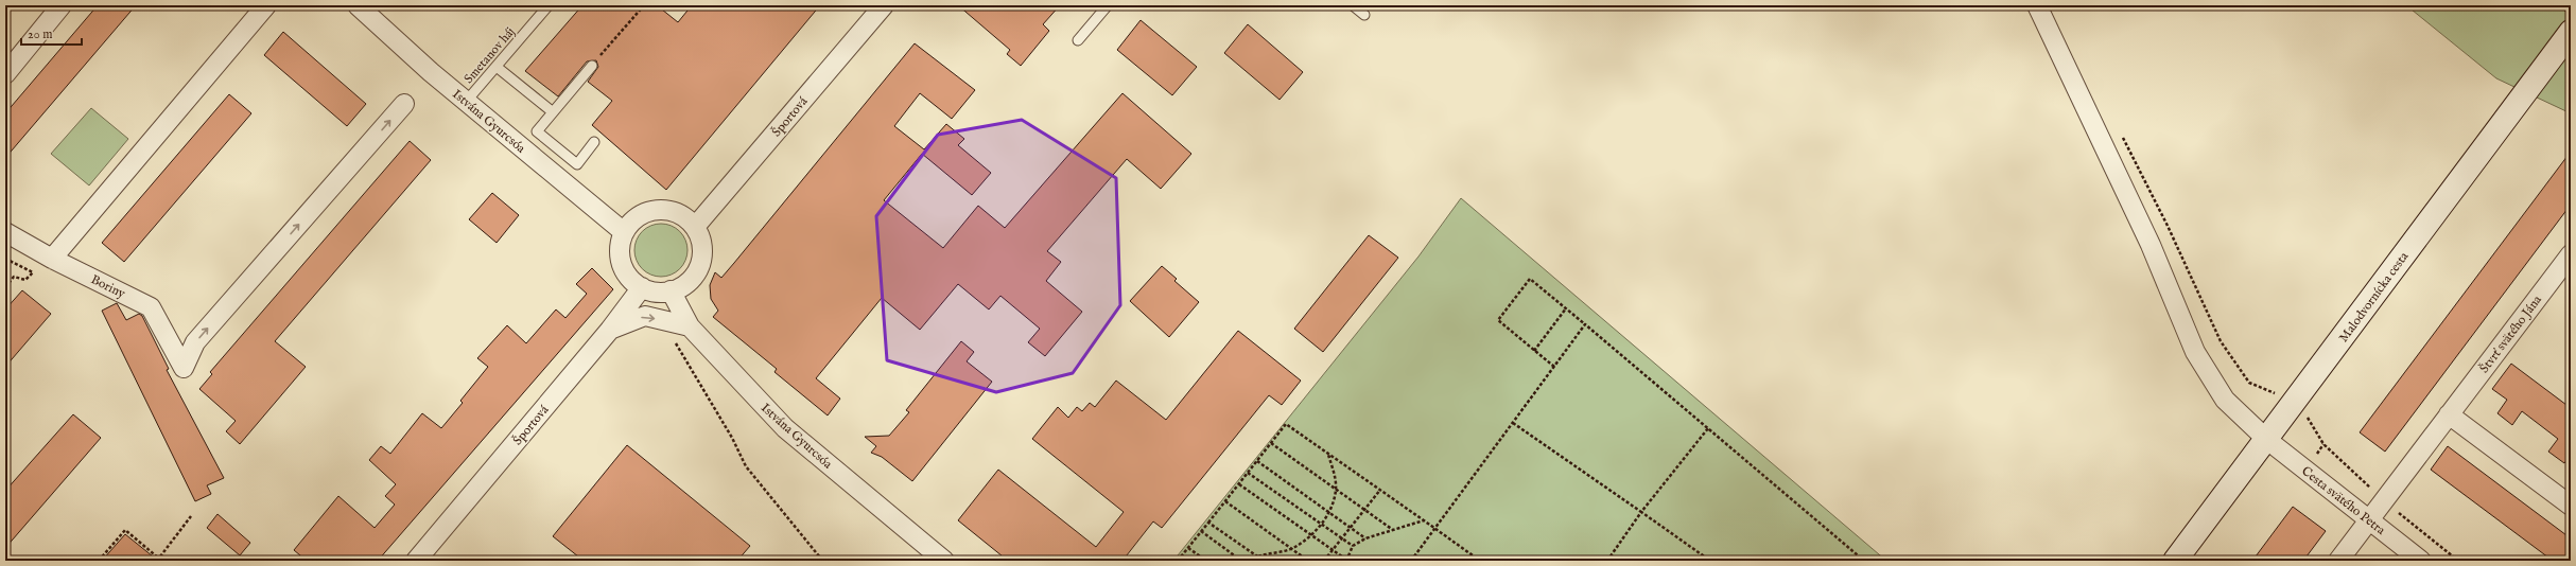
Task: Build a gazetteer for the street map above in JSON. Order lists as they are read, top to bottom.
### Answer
{
  "streets": {
    "street": [
      "Športová",
      "Istvána Gyurcsóa",
      "Boriny",
      "Malodvornícka cesta",
      "Štvrť svätého Jána",
      "Cesta svätého Petra"
    ],
    "lane": ["Smetanov háj"]
  },
  "crossings": [
    ["Smetanov háj", "Istvána Gyurcsóa"],
    ["Športová", "Istvána Gyurcsóa"],
    ["Malodvornícka cesta", "Cesta svätého Petra"],
    ["Štvrť svätého Jána", "Cesta svätého Petra"]
  ],
  "scale_bar": "20 m"
}
